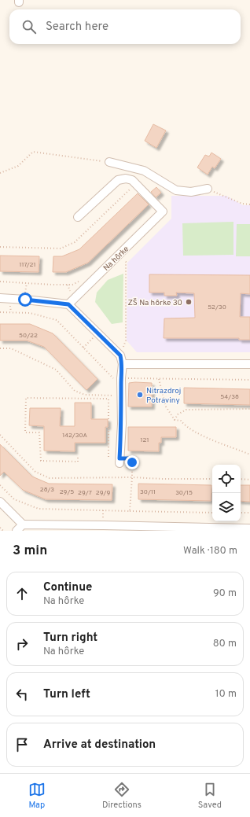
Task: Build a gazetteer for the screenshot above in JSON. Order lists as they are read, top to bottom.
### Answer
{
  "streets": {
    "street": ["Na hôrke"]
  },
  "places": ["ZŠ Na hôrke 30", "Nitrazdroj Potraviny"],
  "house_numbers": [
    "117/21",
    "52/30",
    "50/22",
    "54/38",
    "142/30A",
    "121",
    "28/3",
    "29/5",
    "30/11",
    "29/7",
    "29/9",
    "30/15"
  ],
  "page": {
    "search": "Search here",
    "heading": ["3 min", "Walk · 180 m"],
    "list": [
      ["Continue", "Na hôrke", "90 m"],
      ["Turn right", "Na hôrke", "80 m"],
      ["Turn left", "10 m"],
      "Arrive at destination"
    ],
    "nav": ["Map", "Directions", "Saved"]
  }
}
